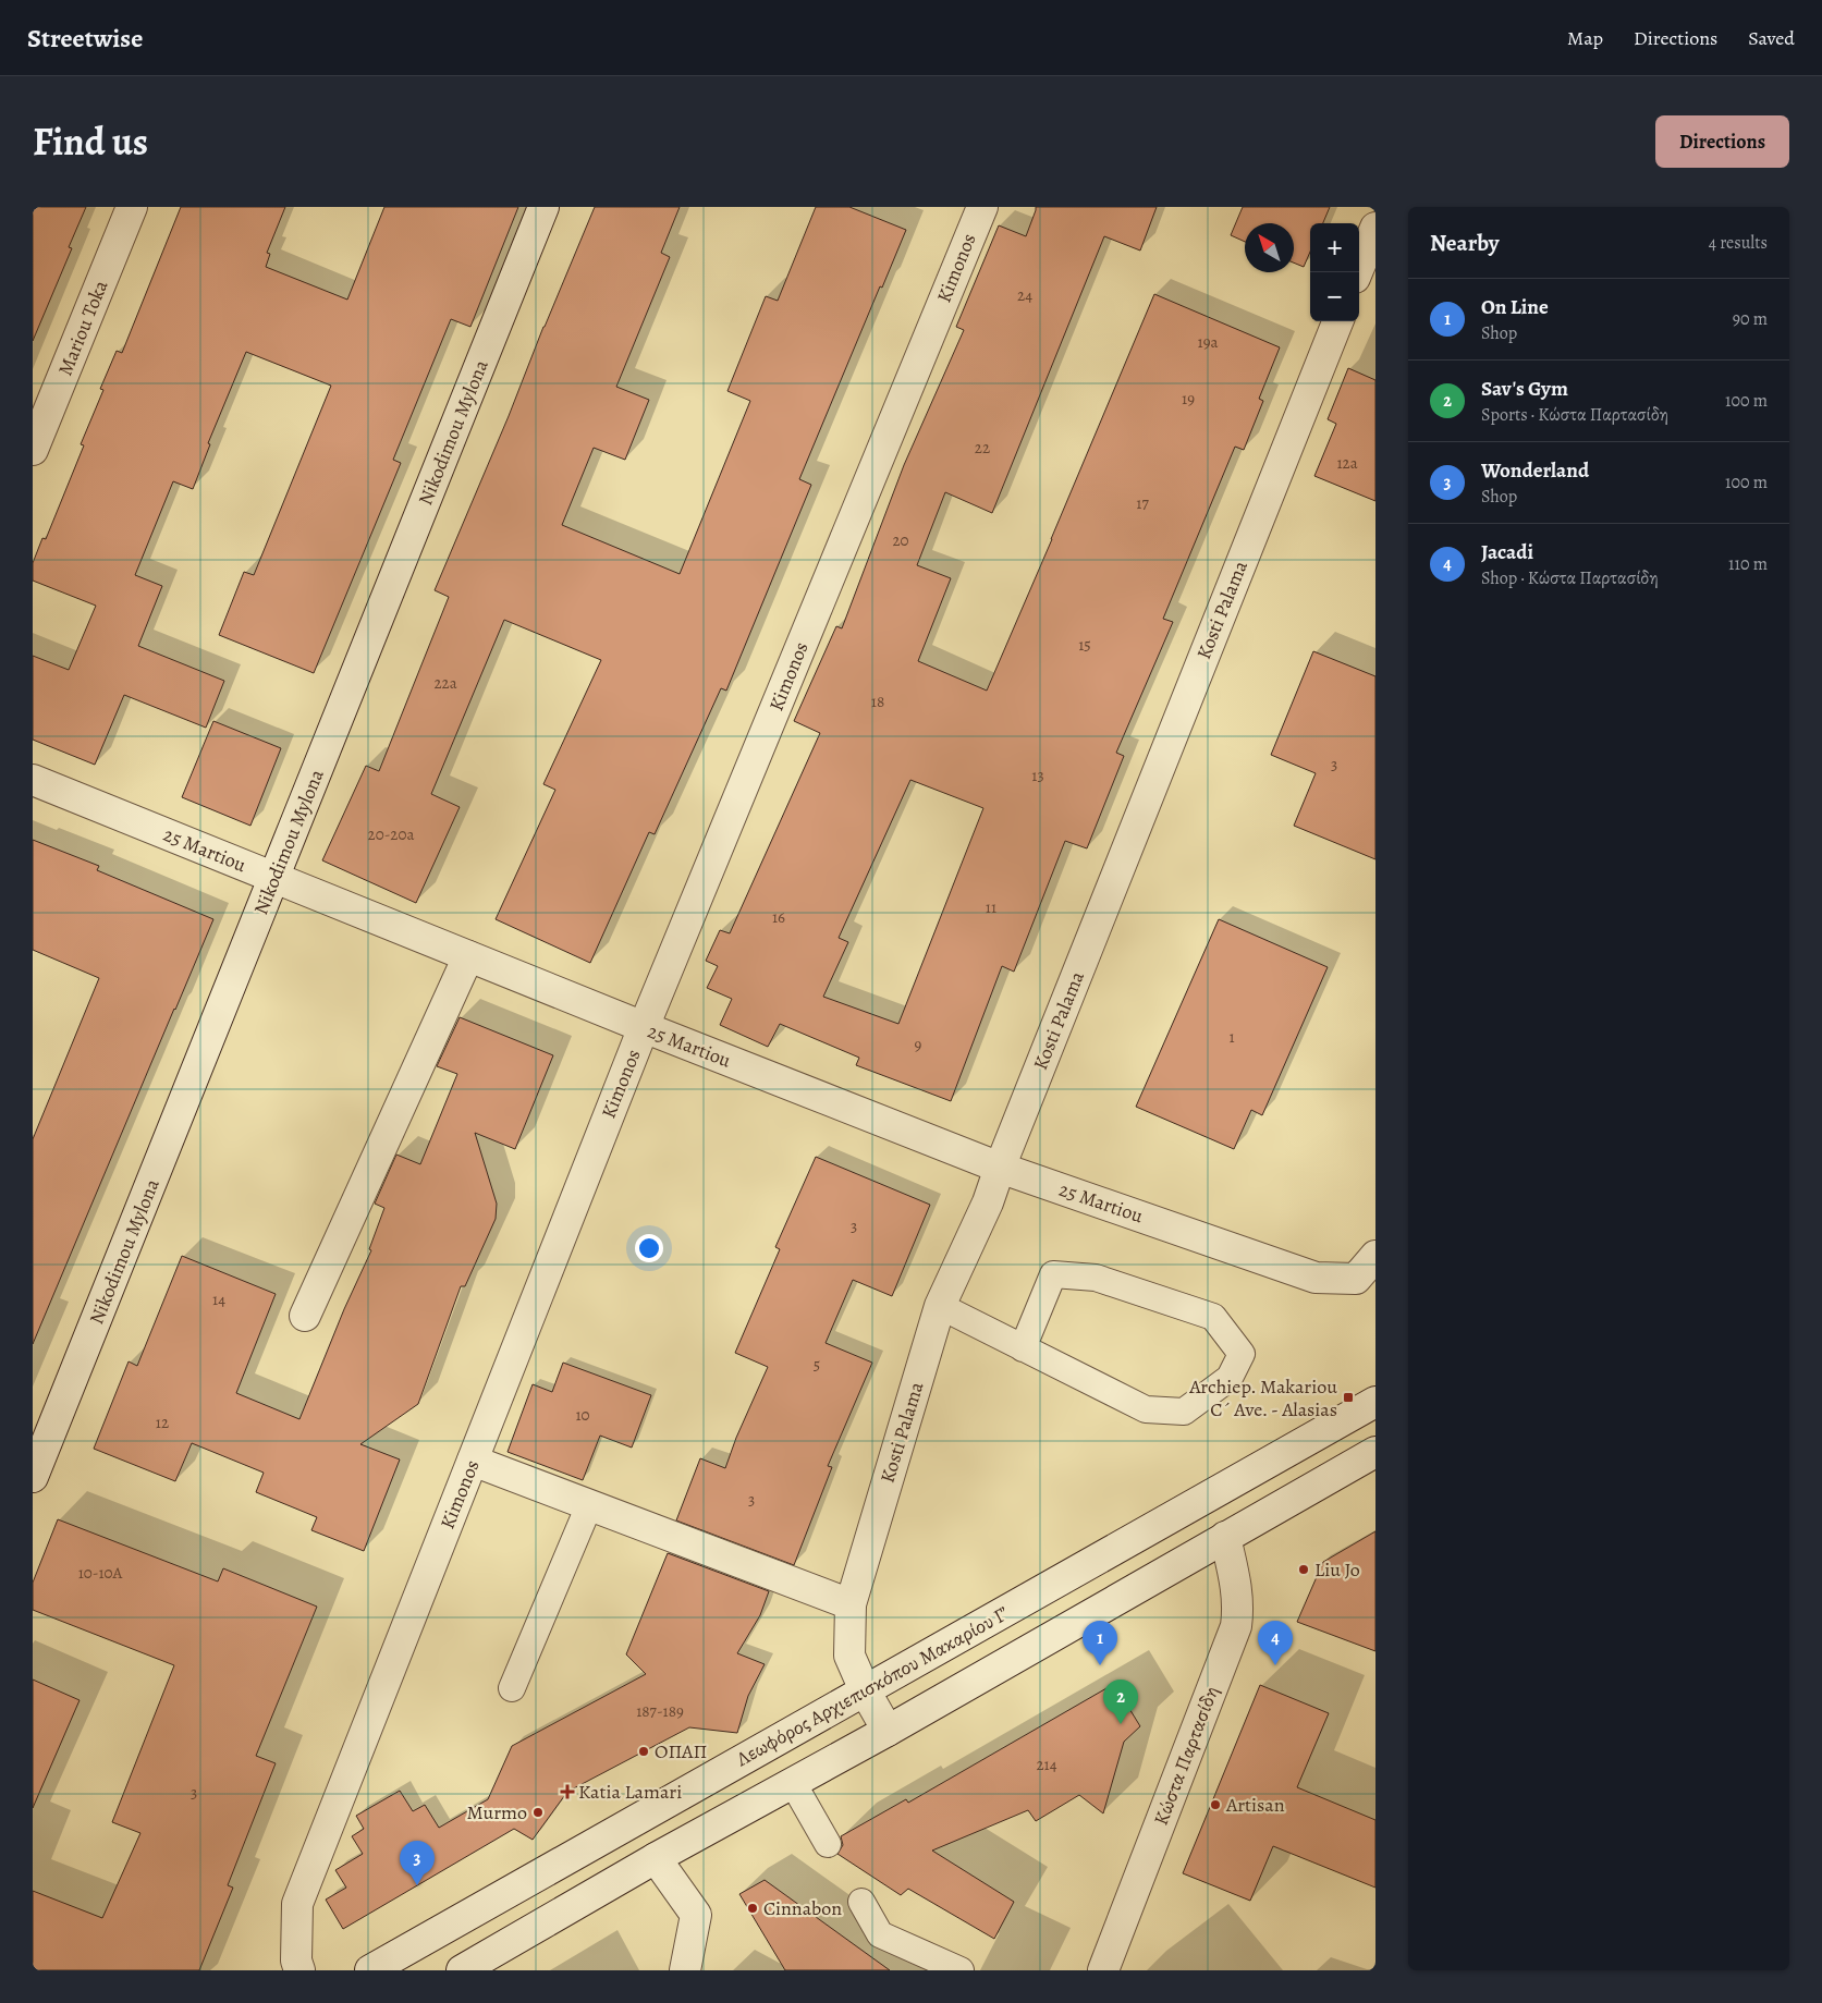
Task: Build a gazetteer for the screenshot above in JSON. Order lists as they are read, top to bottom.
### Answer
{
  "streets": {
    "street": [
      "Kimonos",
      "Mariou Toka",
      "Nikodimou Mylona",
      "Kosti Palama",
      "25 Martiou",
      "Λεωφόρος Αρχιεπισκόπου Μακαρίου Γ’",
      "Κώστα Παρτασίδη"
    ]
  },
  "crossings": [
    ["Kimonos", "25 Martiou"],
    ["Nikodimou Mylona", "25 Martiou"],
    ["Kosti Palama", "25 Martiou"],
    ["Kosti Palama", "Λεωφόρος Αρχιεπισκόπου Μακαρίου Γ’"]
  ],
  "places": {
    "transit": ["Archiep. Makariou C´ Ave. - Alasias"],
    "other": [
      "Liu Jo",
      "ΟΠΑΠ",
      "Artisan",
      "Murmo",
      "Cinnabon"
    ],
    "health": ["Katia Lamari"]
  },
  "house_numbers": [
    "24",
    "19a",
    "19",
    "22",
    "12a",
    "17",
    "20",
    "15",
    "22a",
    "18",
    "3",
    "13",
    "20-20a",
    "11",
    "16",
    "1",
    "9",
    "3",
    "14",
    "5",
    "10",
    "12",
    "3",
    "10-10A",
    "187-189",
    "214",
    "3"
  ],
  "north": "top left",
  "page": {
    "header": "Streetwise",
    "nav": ["Map", "Directions", "Saved"],
    "title": "Find us",
    "buttons": "Directions",
    "heading": ["Nearby", "4 results"],
    "map_buttons": ["+", "−"],
    "list": [
      {
        "mark": "1",
        "name": "On Line",
        "note": "Shop",
        "value": "90 m"
      },
      {
        "mark": "2",
        "name": "Sav's Gym",
        "note": "Sports · Κώστα Παρτασίδη",
        "value": "100 m"
      },
      {
        "mark": "3",
        "name": "Wonderland",
        "note": "Shop",
        "value": "100 m"
      },
      {
        "mark": "4",
        "name": "Jacadi",
        "note": "Shop · Κώστα Παρτασίδη",
        "value": "110 m"
      }
    ],
    "pins": [
      "1",
      "4",
      "2",
      "3"
    ]
  }
}
